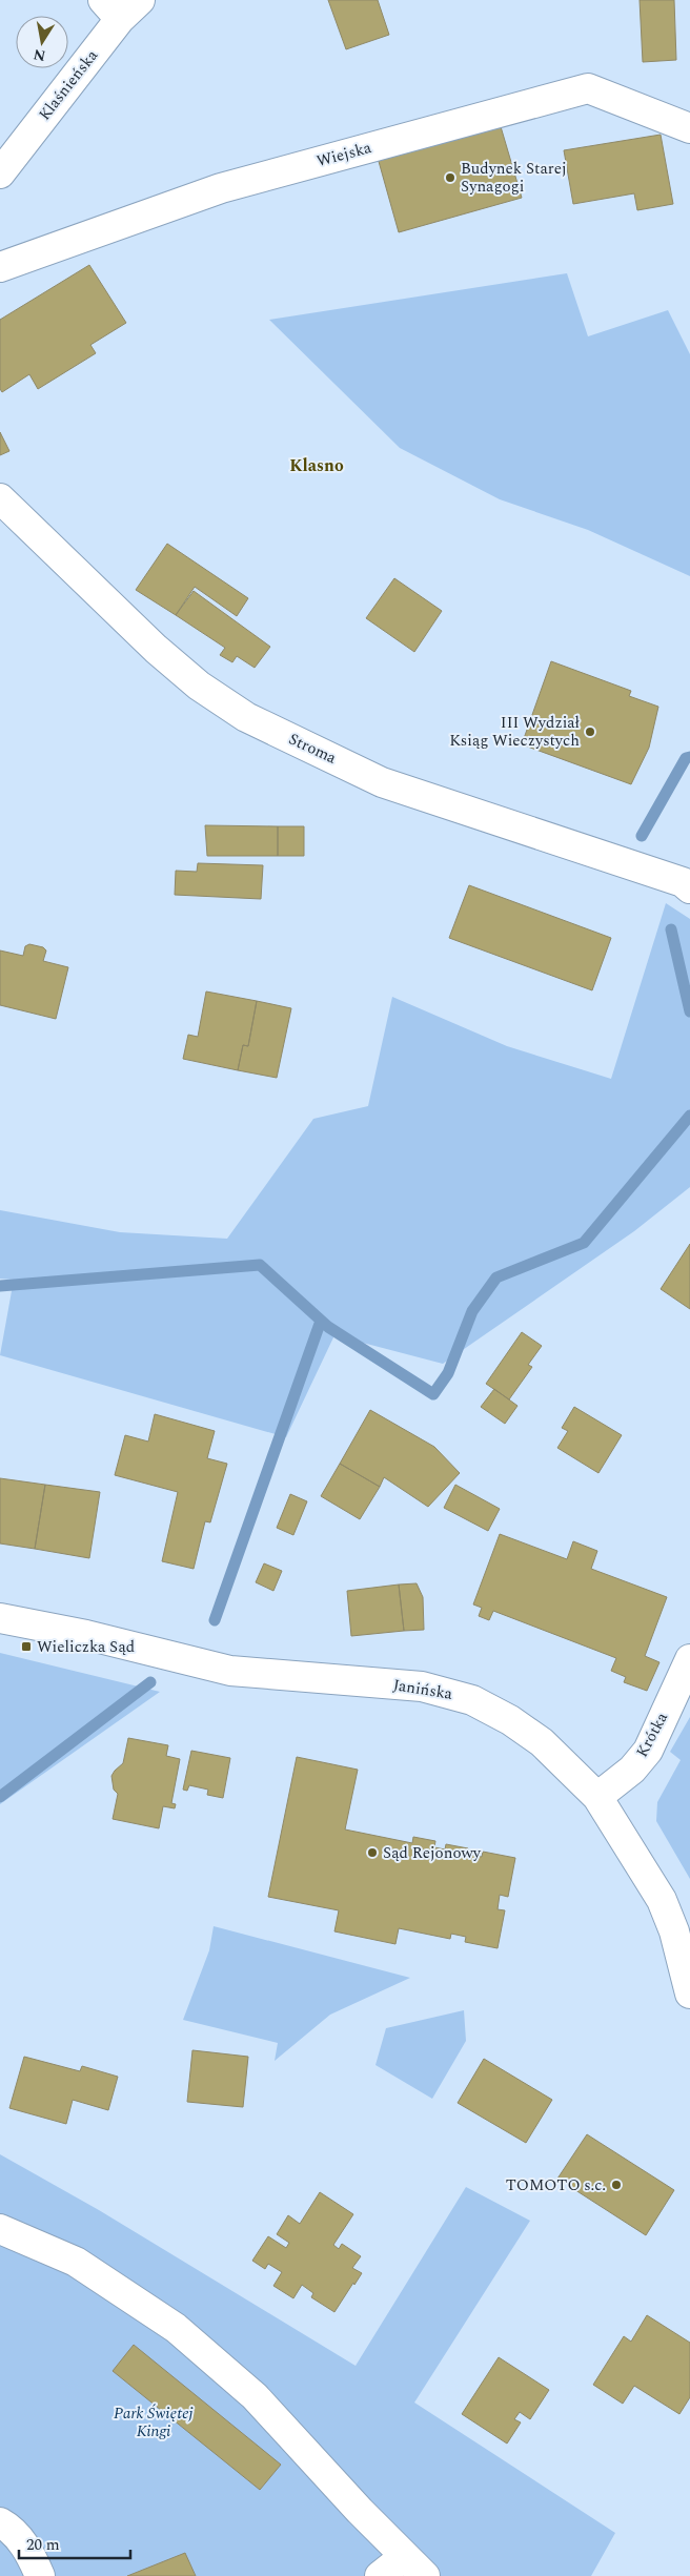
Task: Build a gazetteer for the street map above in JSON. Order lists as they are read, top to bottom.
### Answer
{
  "streets": {
    "street": [
      "Klaśnieńska",
      "Wiejska",
      "Stroma",
      "Janińska",
      "Krótka"
    ]
  },
  "crossings": [
    ["Janińska", "Krótka"]
  ],
  "districts": ["Klasno"],
  "parks": ["Park Świętej Kingi"],
  "places": {
    "other": [
      "Budynek Starej Synagogi",
      "III Wydział Ksiąg Wieczystych",
      "Sąd Rejonowy",
      "TOMOTO s.c."
    ],
    "transit": ["Wieliczka Sąd"]
  },
  "scale_bar": "20 m",
  "north": "bottom"
}
